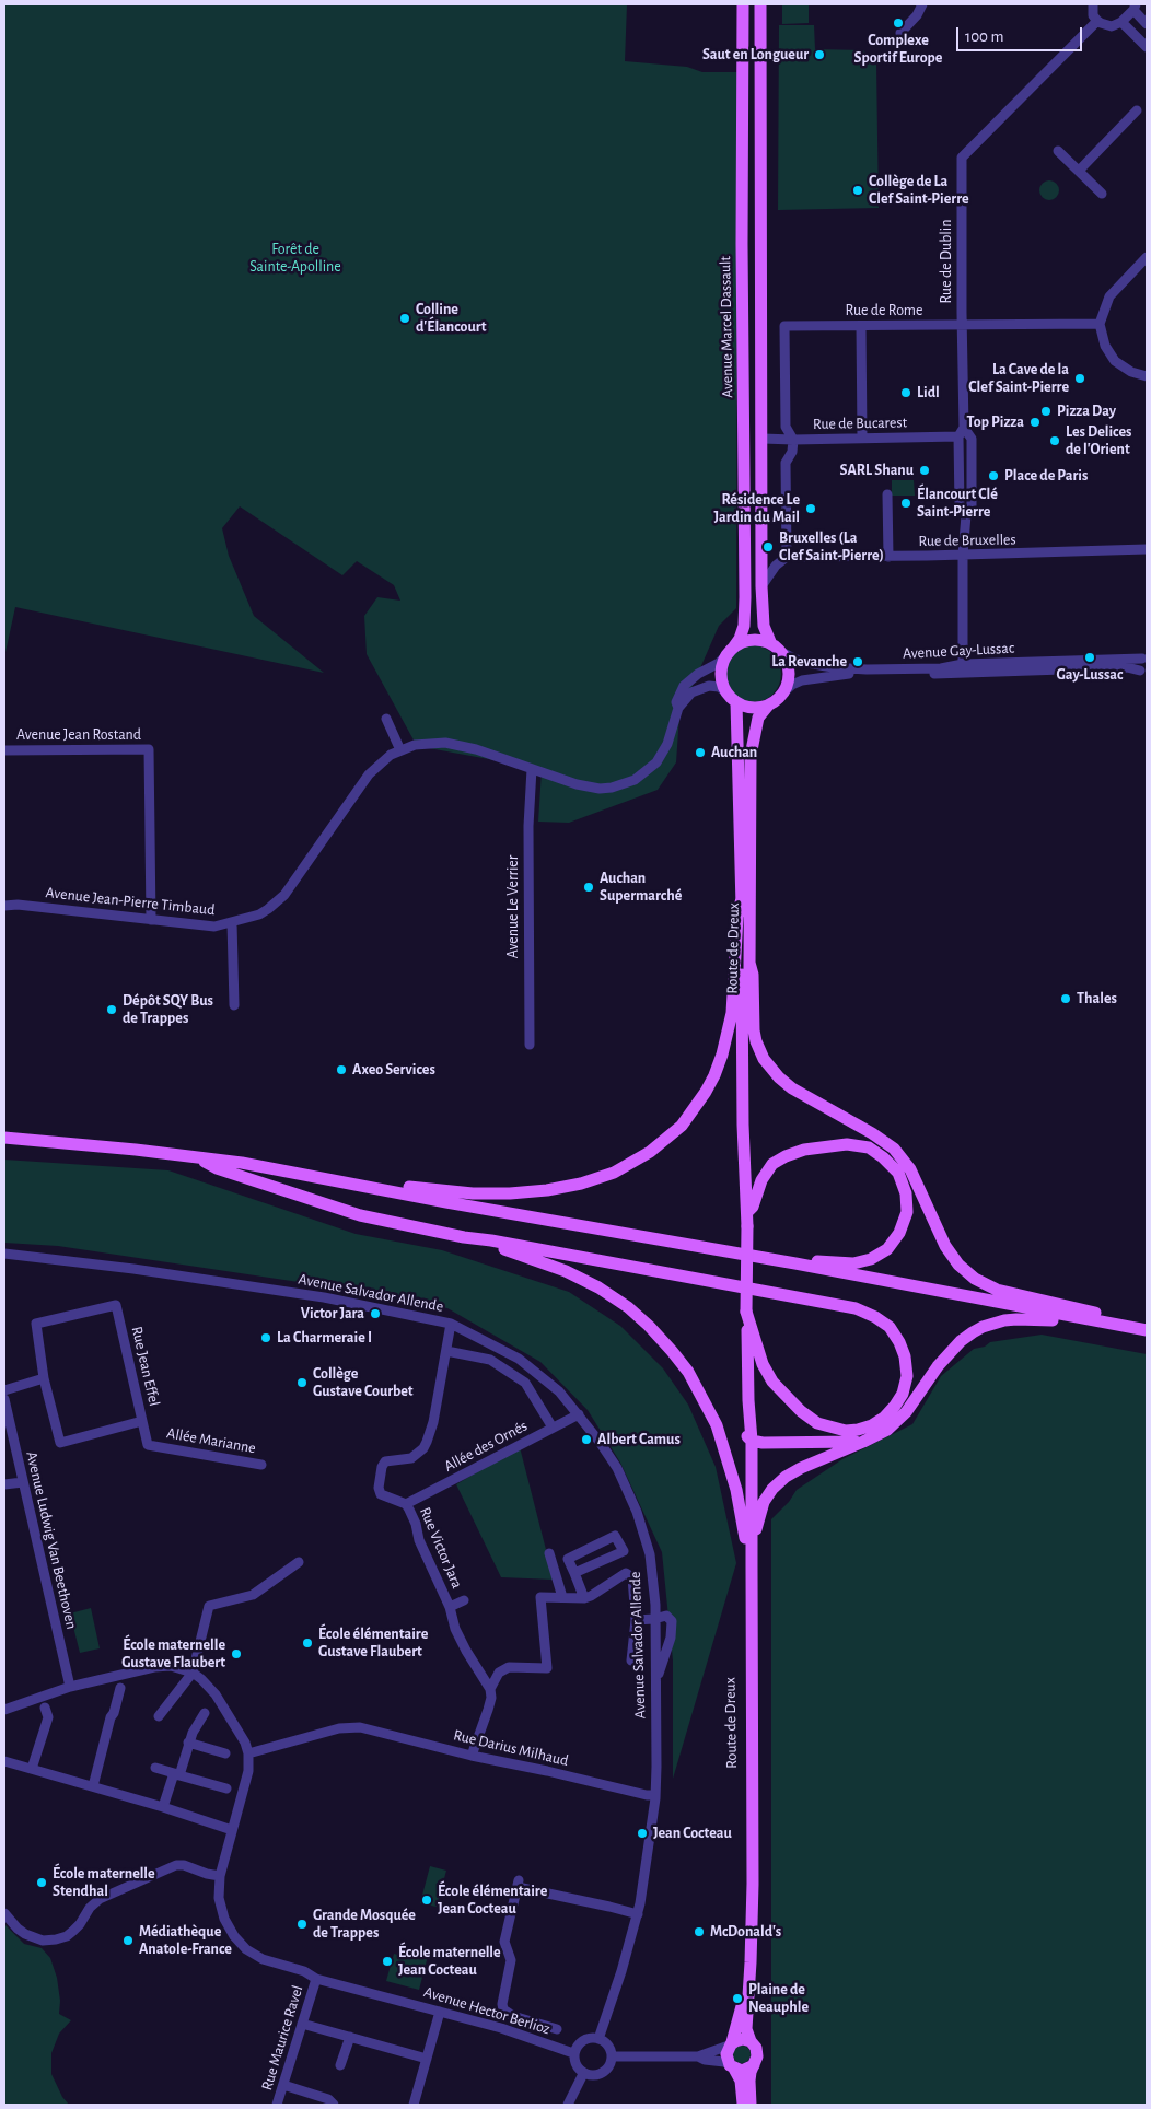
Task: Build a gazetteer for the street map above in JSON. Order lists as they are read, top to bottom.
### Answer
{
  "streets": {
    "main road": ["Avenue Marcel Dassault", "Route de Dreux"],
    "street": [
      "Rue de Dublin",
      "Rue de Rome",
      "Rue de Bucarest",
      "Rue de Bruxelles",
      "Avenue Gay-Lussac",
      "Avenue Jean Rostand",
      "Avenue Jean-Pierre Timbaud",
      "Avenue Le Verrier",
      "Avenue Salvador Allende",
      "Rue Jean Effel",
      "Allée Marianne",
      "Allée des Ornés",
      "Avenue Ludwig Van Beethoven",
      "Rue Victor Jara",
      "Rue Darius Milhaud",
      "Avenue Hector Berlioz",
      "Rue Maurice Ravel"
    ]
  },
  "crossings": [
    ["Rue de Dublin", "Rue de Rome"],
    ["Rue de Dublin", "Rue de Bucarest"],
    ["Rue de Dublin", "Rue de Bruxelles"],
    ["Rue de Dublin", "Avenue Gay-Lussac"],
    ["Rue de Rome", "Rue de Bucarest"],
    ["Avenue Marcel Dassault", "Avenue Gay-Lussac"],
    ["Avenue Marcel Dassault", "Avenue Jean-Pierre Timbaud"],
    ["Avenue Marcel Dassault", "Route de Dreux"],
    ["Avenue Gay-Lussac", "Avenue Jean-Pierre Timbaud"],
    ["Avenue Gay-Lussac", "Route de Dreux"],
    ["Avenue Jean Rostand", "Avenue Jean-Pierre Timbaud"],
    ["Avenue Jean-Pierre Timbaud", "Avenue Le Verrier"],
    ["Avenue Jean-Pierre Timbaud", "Route de Dreux"],
    ["Avenue Salvador Allende", "Allée des Ornés"],
    ["Avenue Salvador Allende", "Rue Victor Jara"],
    ["Avenue Salvador Allende", "Rue Darius Milhaud"],
    ["Avenue Salvador Allende", "Avenue Hector Berlioz"],
    ["Rue Jean Effel", "Allée Marianne"],
    ["Allée des Ornés", "Rue Victor Jara"],
    ["Rue Darius Milhaud", "Avenue Hector Berlioz"],
    ["Avenue Hector Berlioz", "Rue Maurice Ravel"]
  ],
  "parks": ["Forêt de Sainte-Apolline"],
  "places": [
    "Complexe Sportif Europe",
    "Saut en Longueur",
    "Collège de La Clef Saint-Pierre",
    "Colline d'Élancourt",
    "La Cave de la Clef Saint-Pierre",
    "Lidl",
    "Pizza Day",
    "Top Pizza",
    "Les Delices de l'Orient",
    "SARL Shanu",
    "Place de Paris",
    "Élancourt Clé Saint-Pierre",
    "Résidence Le Jardin du Mail",
    "Bruxelles (La Clef Saint-Pierre)",
    "Gay-Lussac",
    "La Revanche",
    "Auchan",
    "Auchan Supermarché",
    "Thales",
    "Dépôt SQY Bus de Trappes",
    "Axeo Services",
    "Victor Jara",
    "La Charmeraie I",
    "Collège Gustave Courbet",
    "Albert Camus",
    "École élémentaire Gustave Flaubert",
    "École maternelle Gustave Flaubert",
    "Jean Cocteau",
    "École maternelle Stendhal",
    "École élémentaire Jean Cocteau",
    "Grande Mosquée de Trappes",
    "McDonald's",
    "Médiathèque Anatole-France",
    "École maternelle Jean Cocteau",
    "Plaine de Neauphle"
  ],
  "scale_bar": "100 m"
}
